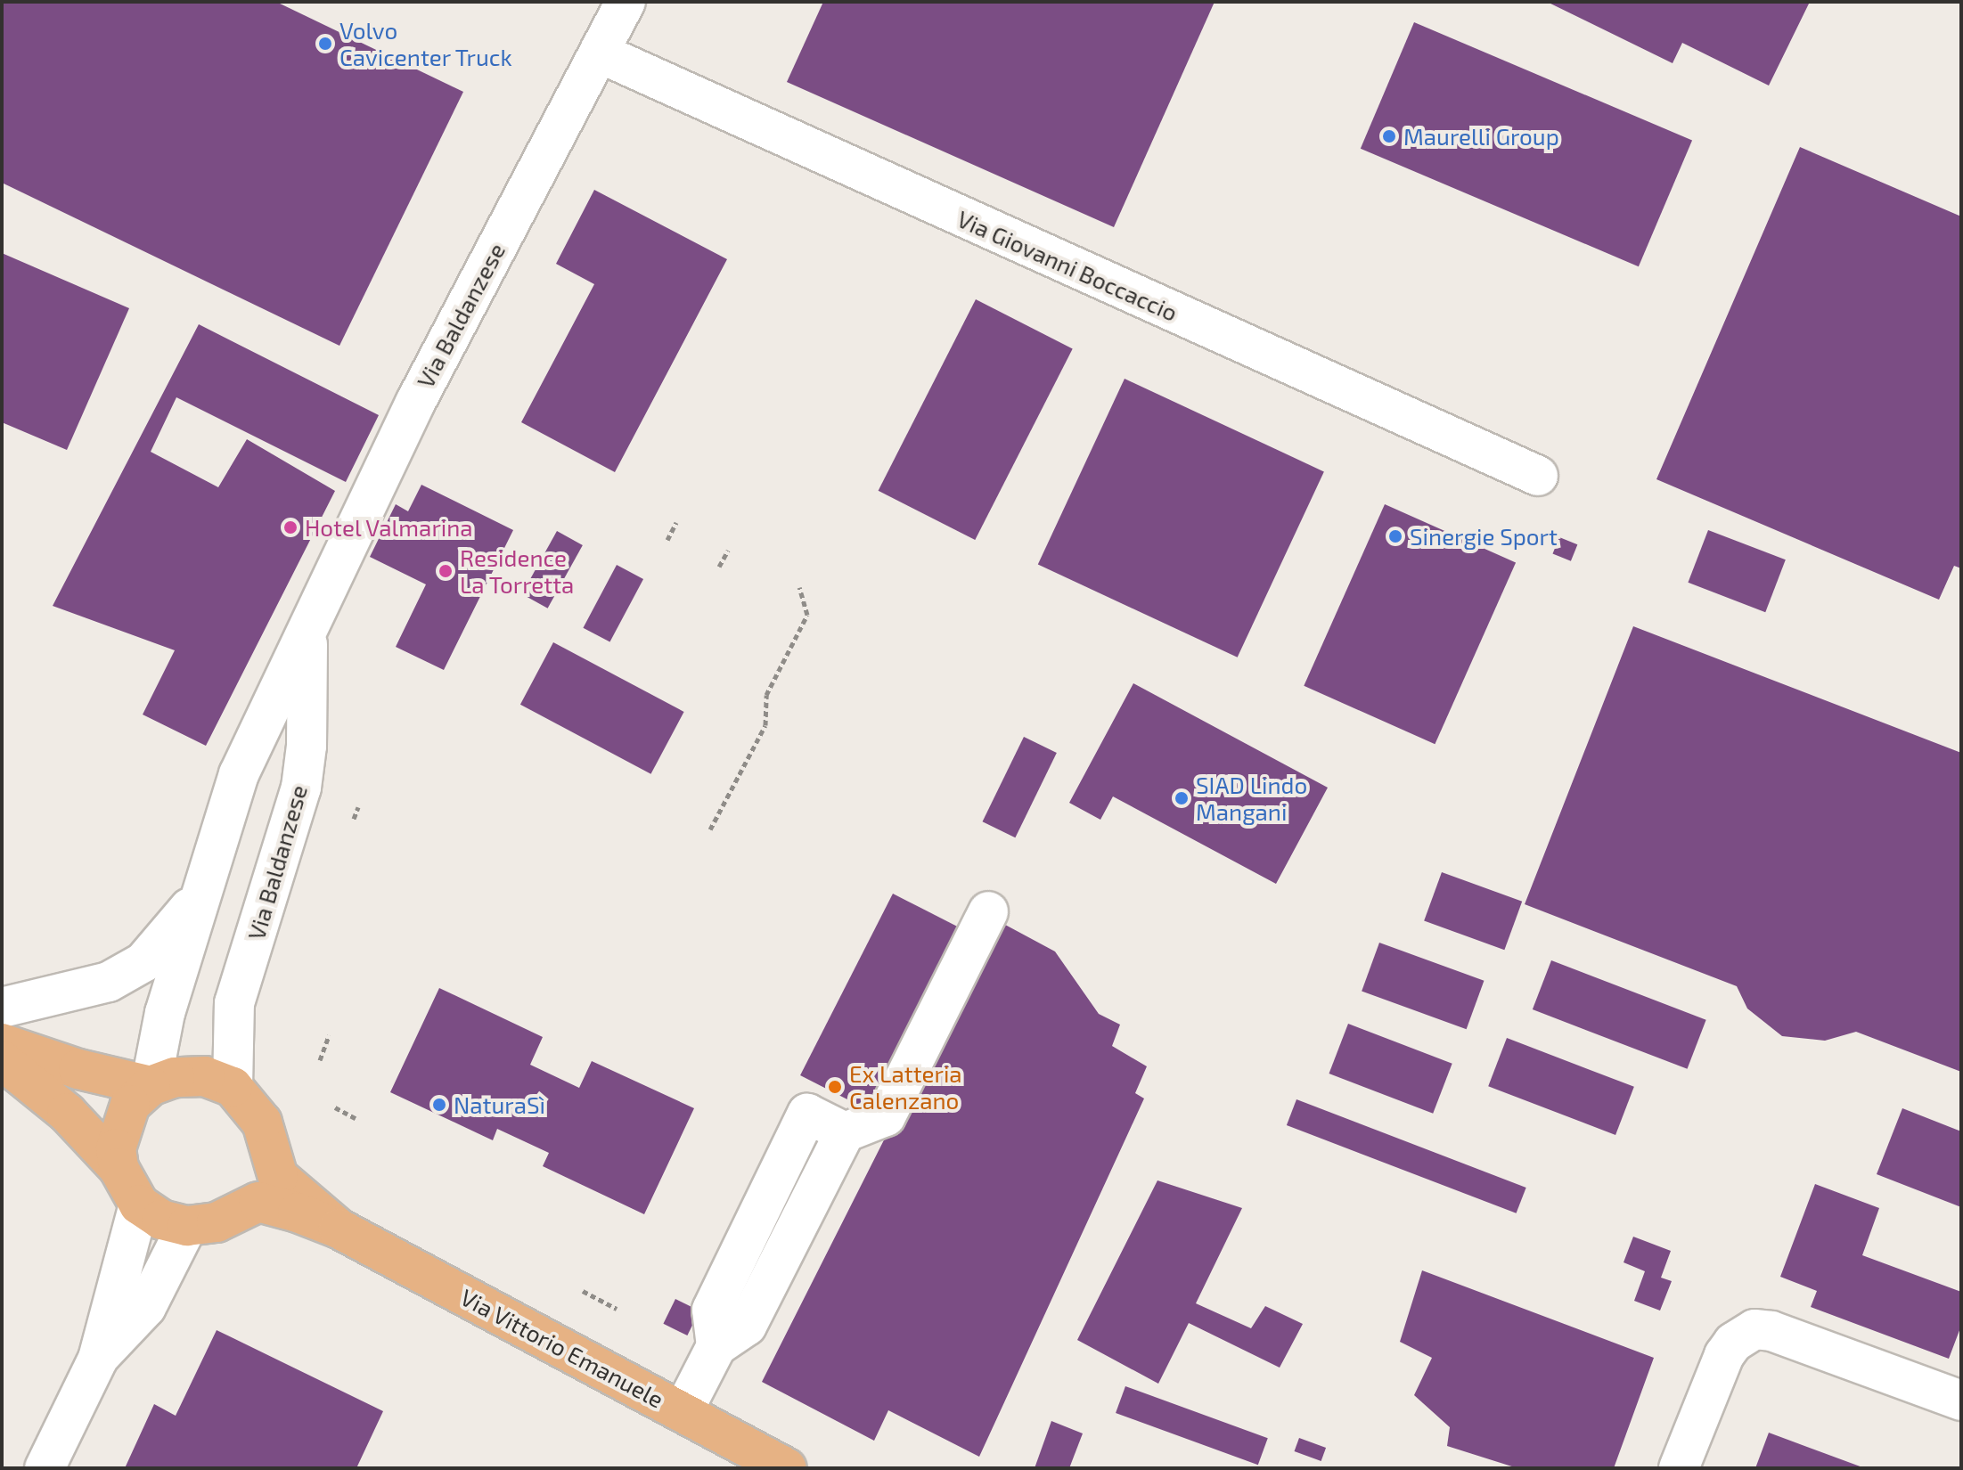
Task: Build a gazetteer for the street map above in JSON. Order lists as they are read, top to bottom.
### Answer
{
  "streets": {
    "main road": ["Via Vittorio Emanuele"],
    "street": ["Via Giovanni Boccaccio", "Via Baldanzese"]
  },
  "crossings": [
    ["Via Giovanni Boccaccio", "Via Baldanzese"],
    ["Via Baldanzese", "Via Vittorio Emanuele"]
  ],
  "places": [
    "Volvo Cavicenter Truck",
    "Maurelli Group",
    "Hotel Valmarina",
    "Sinergie Sport",
    "Residence La Torretta",
    "SIAD Lindo Mangani",
    "Ex Latteria Calenzano",
    "NaturaSì"
  ]
}
